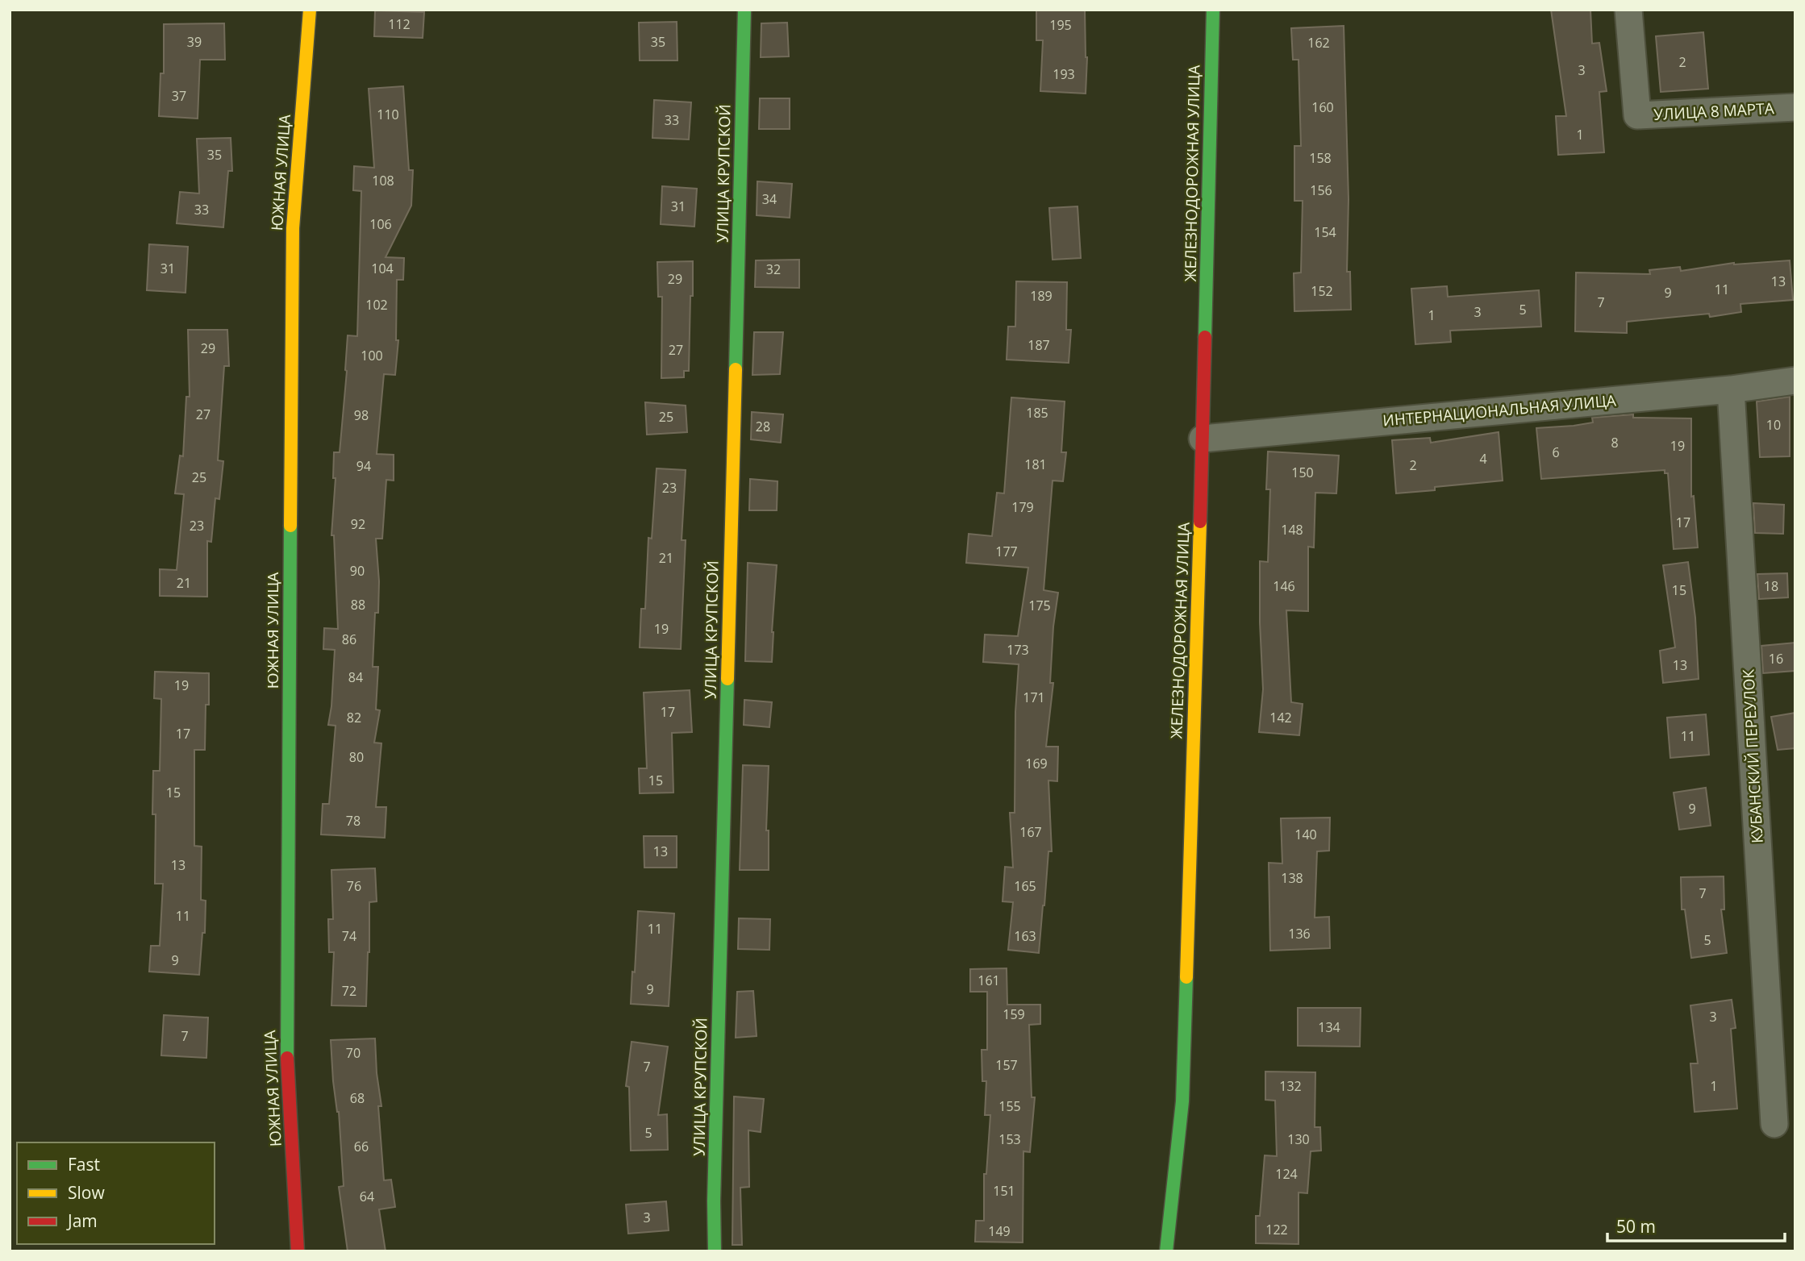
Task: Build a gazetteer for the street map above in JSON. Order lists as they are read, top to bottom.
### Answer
{
  "streets": {
    "street": [
      "УЛИЦА 8 МАРТА",
      "ЮЖНАЯ УЛИЦА",
      "УЛИЦА КРУПСКОЙ",
      "ЖЕЛЕЗНОДОРОЖНАЯ УЛИЦА",
      "ИНТЕРНАЦИОНАЛЬНАЯ УЛИЦА",
      "КУБАНСКИЙ ПЕРЕУЛОК"
    ]
  },
  "crossings": [
    ["ЖЕЛЕЗНОДОРОЖНАЯ УЛИЦА", "ИНТЕРНАЦИОНАЛЬНАЯ УЛИЦА"],
    ["ИНТЕРНАЦИОНАЛЬНАЯ УЛИЦА", "КУБАНСКИЙ ПЕРЕУЛОК"]
  ],
  "house_numbers": [
    "112",
    "195",
    "39",
    "35",
    "162",
    "2",
    "3",
    "193",
    "37",
    "160",
    "110",
    "33",
    "1",
    "35",
    "158",
    "108",
    "156",
    "34",
    "31",
    "33",
    "106",
    "154",
    "31",
    "104",
    "32",
    "29",
    "13",
    "11",
    "152",
    "9",
    "189",
    "7",
    "102",
    "5",
    "3",
    "1",
    "187",
    "29",
    "27",
    "100",
    "185",
    "27",
    "98",
    "25",
    "10",
    "28",
    "8",
    "19",
    "6",
    "4",
    "181",
    "2",
    "94",
    "150",
    "25",
    "23",
    "179",
    "17",
    "92",
    "23",
    "148",
    "177",
    "21",
    "90",
    "21",
    "146",
    "18",
    "15",
    "88",
    "175",
    "19",
    "86",
    "173",
    "16",
    "13",
    "84",
    "19",
    "171",
    "17",
    "82",
    "142",
    "17",
    "11",
    "80",
    "169",
    "15",
    "15",
    "9",
    "78",
    "167",
    "140",
    "13",
    "13",
    "138",
    "76",
    "165",
    "7",
    "11",
    "11",
    "136",
    "74",
    "163",
    "5",
    "9",
    "161",
    "9",
    "72",
    "159",
    "3",
    "134",
    "7",
    "70",
    "157",
    "7",
    "132",
    "1",
    "68",
    "155",
    "5",
    "153",
    "130",
    "66",
    "124",
    "151",
    "64",
    "3",
    "122",
    "149"
  ],
  "legend": ["Fast", "Slow", "Jam"],
  "scale_bar": "50 m"
}
